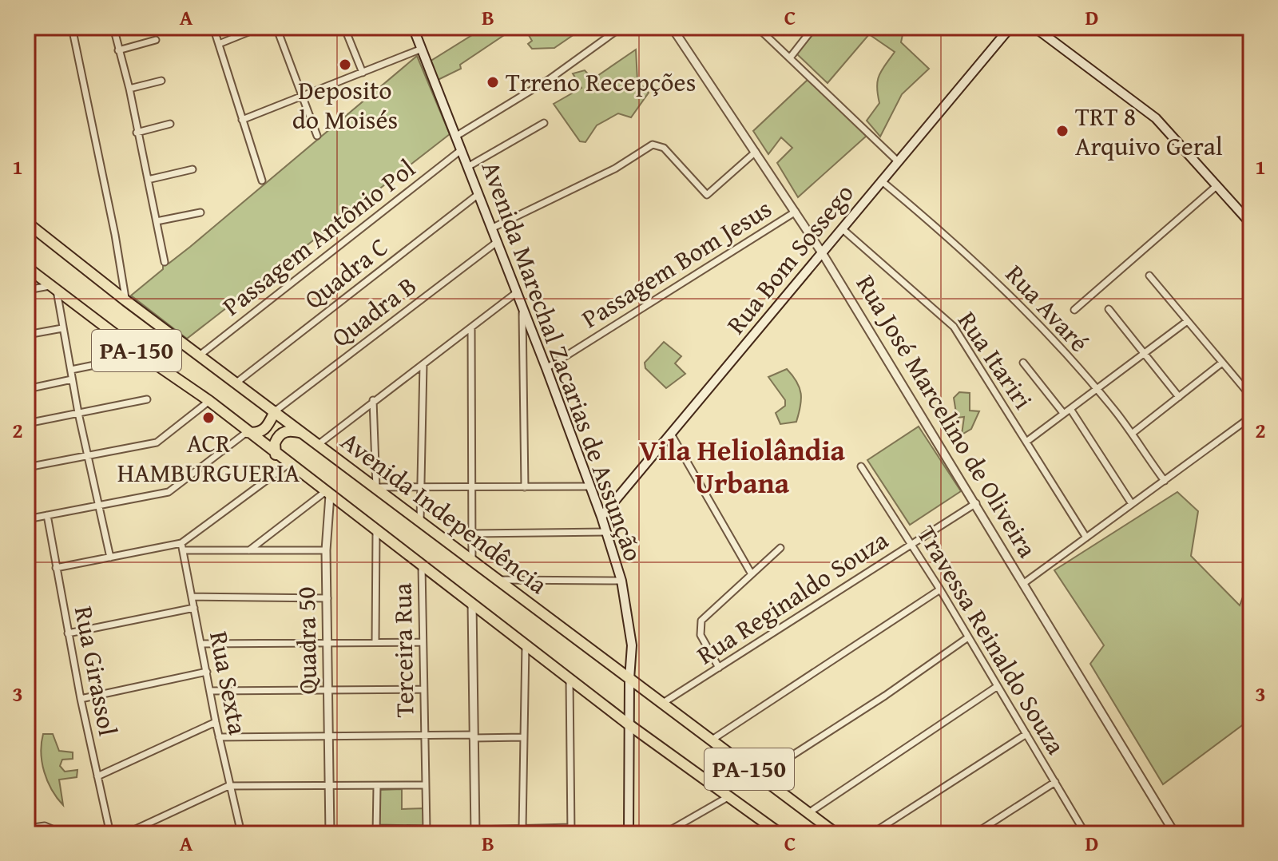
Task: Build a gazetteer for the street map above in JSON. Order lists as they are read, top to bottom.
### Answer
{
  "streets": {
    "main road": [
      "Rua Bom Sossego",
      "PA-150",
      "Avenida Marechal Zacarias de Assunção",
      "Avenida Independência"
    ],
    "street": [
      "Passagem Antônio Pol",
      "Passagem Bom Jesus",
      "Quadra C",
      "Rua Avaré",
      "Quadra B",
      "Rua Itariri",
      "Rua José Marcelino de Oliveira",
      "Rua Reginaldo Souza",
      "Travessa Reinaldo Souza",
      "Quadra 50",
      "Terceira Rua",
      "Rua Girassol",
      "Rua Sexta"
    ]
  },
  "crossings": [
    ["Passagem Antônio Pol", "Avenida Marechal Zacarias de Assunção"],
    ["Passagem Antônio Pol", "Avenida Independência"],
    ["Rua Bom Sossego", "Rua Avaré"],
    ["Rua Bom Sossego", "Rua Itariri"],
    ["Rua Bom Sossego", "Avenida Marechal Zacarias de Assunção"],
    ["Rua Bom Sossego", "Rua José Marcelino de Oliveira"],
    ["Passagem Bom Jesus", "Avenida Marechal Zacarias de Assunção"],
    ["Passagem Bom Jesus", "Rua José Marcelino de Oliveira"],
    ["Quadra C", "Avenida Marechal Zacarias de Assunção"],
    ["Quadra C", "Avenida Independência"],
    ["Quadra B", "Avenida Marechal Zacarias de Assunção"],
    ["Quadra B", "Avenida Independência"],
    ["PA-150", "Avenida Marechal Zacarias de Assunção"],
    ["PA-150", "Quadra 50"],
    ["PA-150", "Terceira Rua"],
    ["Avenida Marechal Zacarias de Assunção", "Avenida Independência"],
    ["Rua José Marcelino de Oliveira", "Rua Reginaldo Souza"],
    ["Avenida Independência", "Rua Reginaldo Souza"],
    ["Rua Reginaldo Souza", "Travessa Reinaldo Souza"],
    ["Quadra 50", "Rua Sexta"]
  ],
  "districts": ["Vila Heliolândia Urbana"],
  "places": [
    "Deposito do Moisés",
    "Trreno Recepções",
    "TRT 8 Arquivo Geral",
    "ACR HAMBURGUERIA"
  ],
  "grid": {
    "columns": [
      "A",
      "B",
      "C",
      "D"
    ],
    "rows": ["1", "2", "3"]
  }
}
